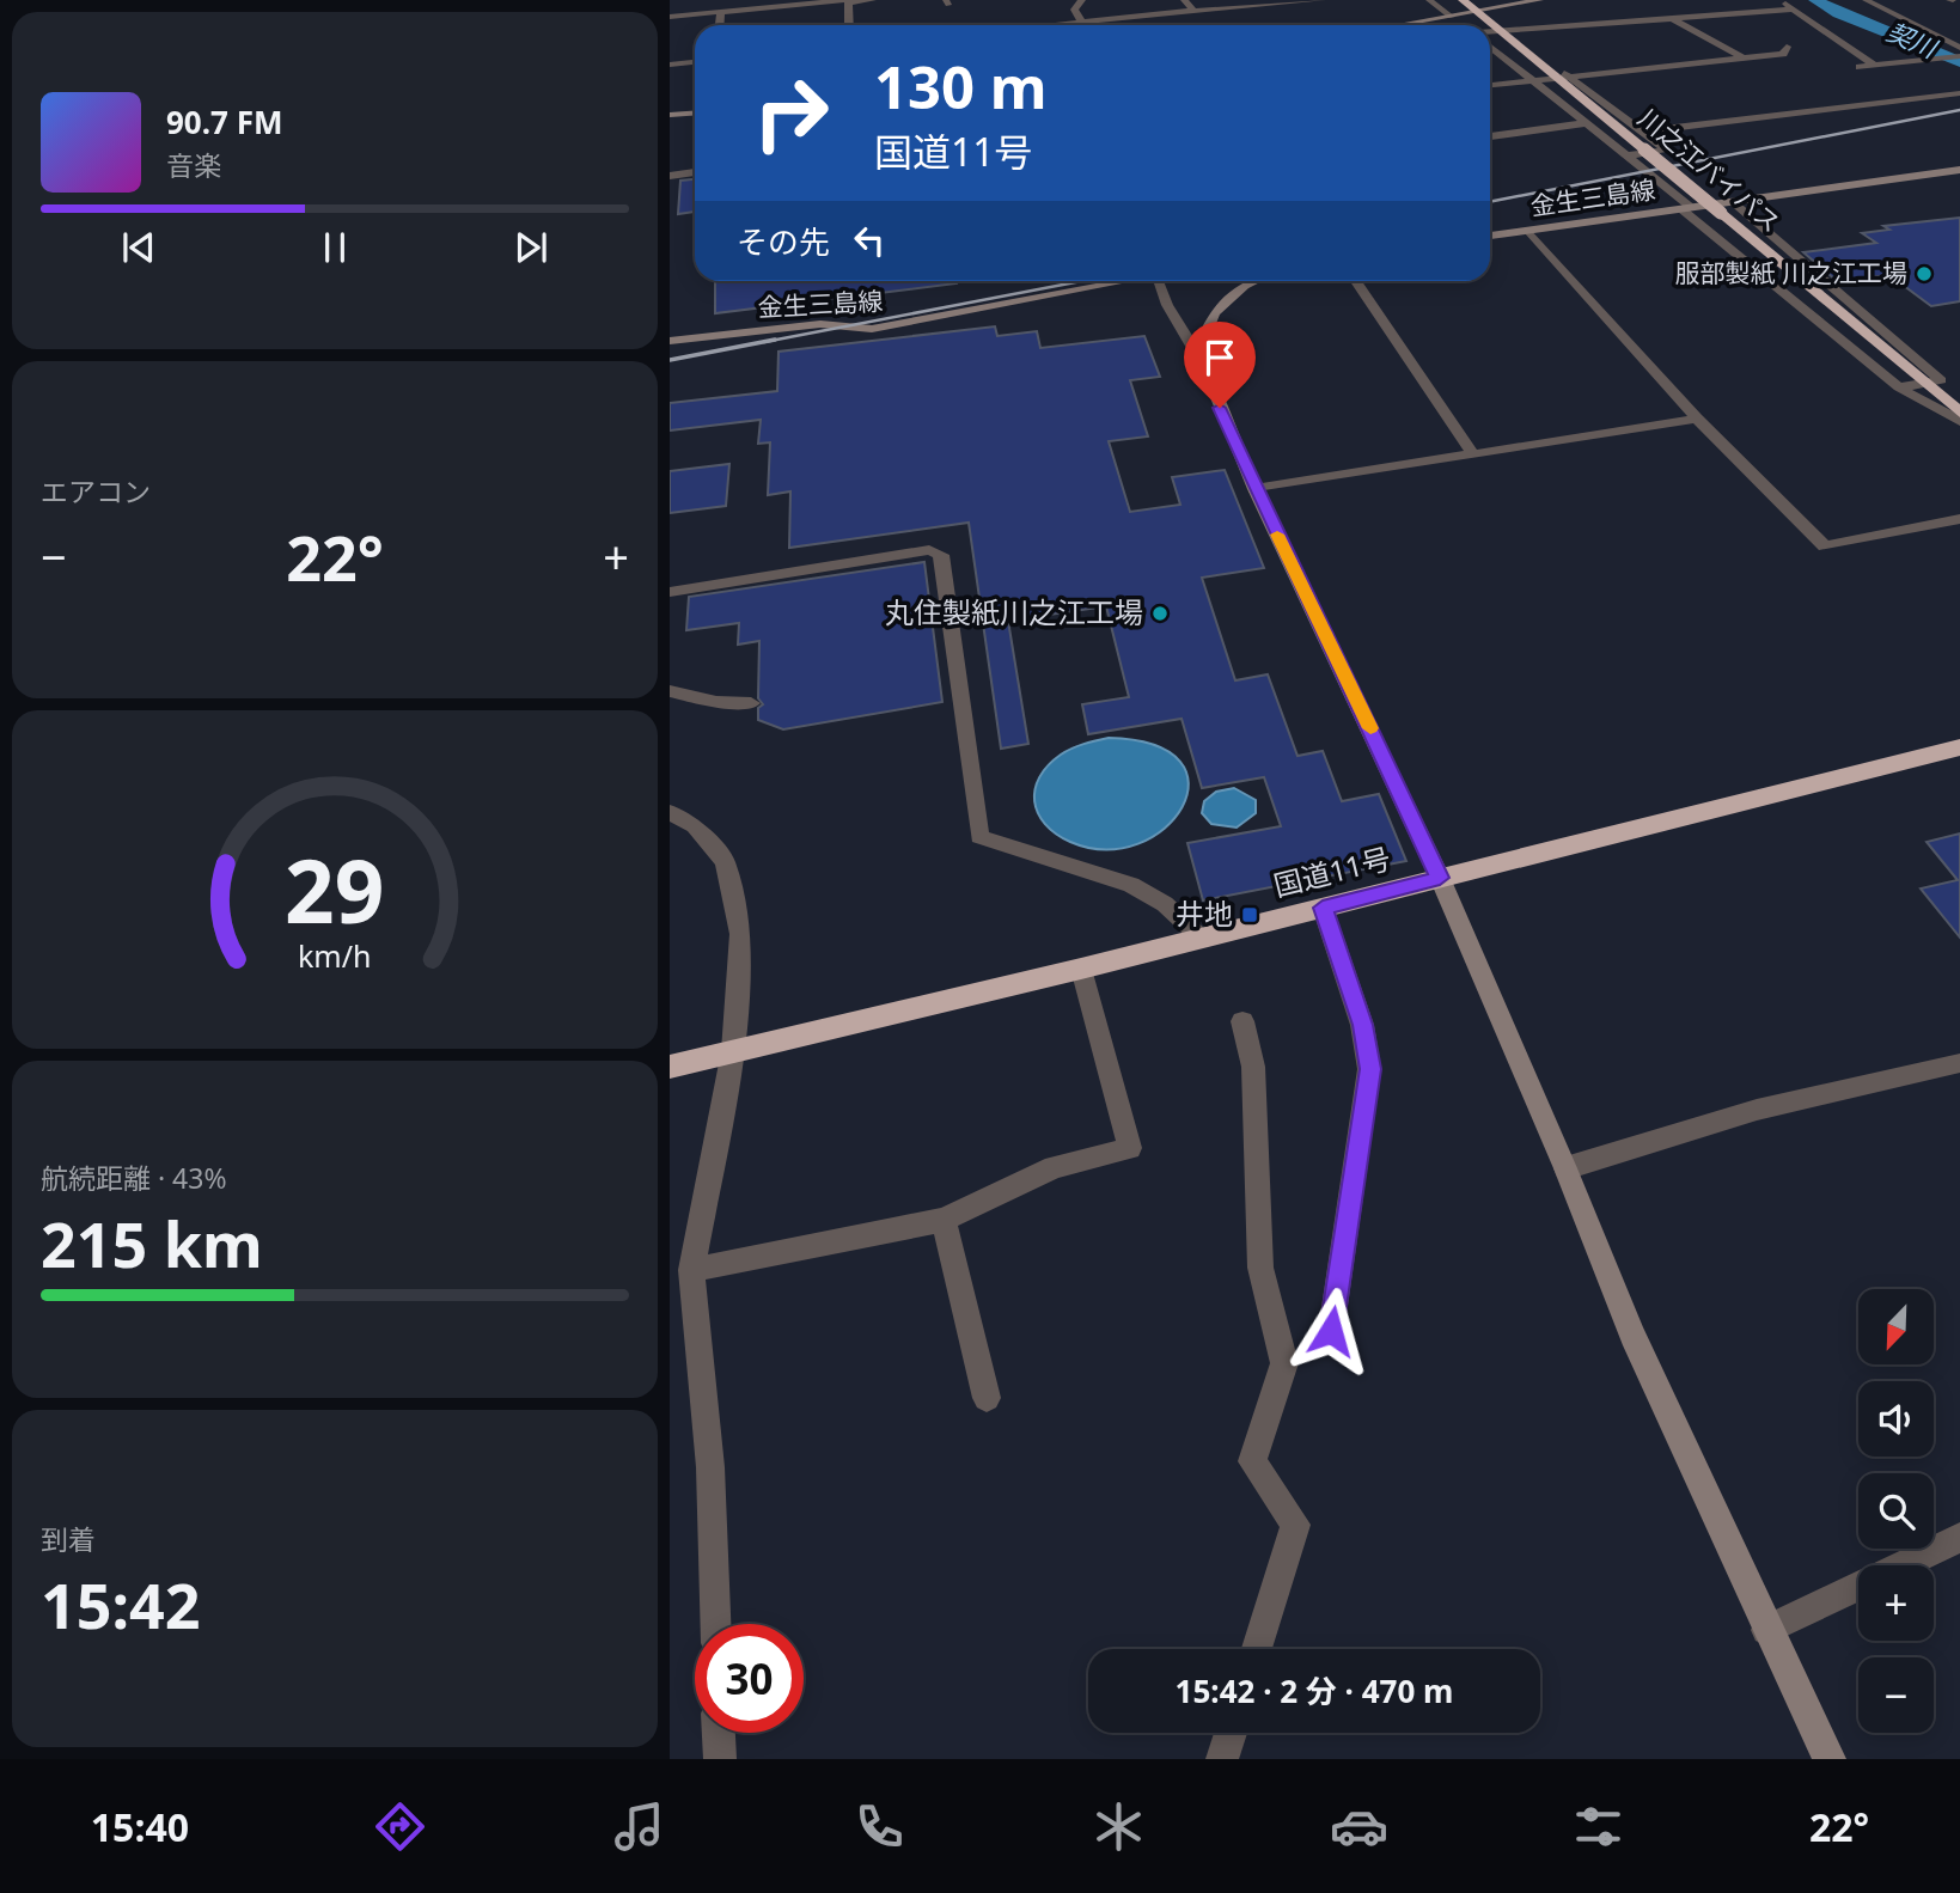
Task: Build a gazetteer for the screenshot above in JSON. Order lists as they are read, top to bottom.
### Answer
{
  "streets": {
    "highway": ["川之江バイパス", "国道11号"],
    "street": ["金生三島線"]
  },
  "crossings": [
    ["川之江バイパス", "金生三島線"]
  ],
  "water": ["契川"],
  "places": {
    "other": ["服部製紙 川之江工場", "丸住製紙川之江工場"],
    "transit": ["井地"]
  },
  "north": "bottom left",
  "page": {
    "turn": ["130 m", "国道11号"],
    "song": ["90.7 FM", "音楽"],
    "then": "その先",
    "tile": [
      "エアコン",
      ["航続距離 · 43%", "215 km"],
      ["到着", "15:42"]
    ],
    "heat": ["−", "22°", "+"],
    "map_buttons": ["+", "−"],
    "limit": "30",
    "trip": "15:42 · 2 分 · 470 m",
    "tabs": ["15:40", "22°"],
    "gauge": ["29", "km/h"]
  }
}
